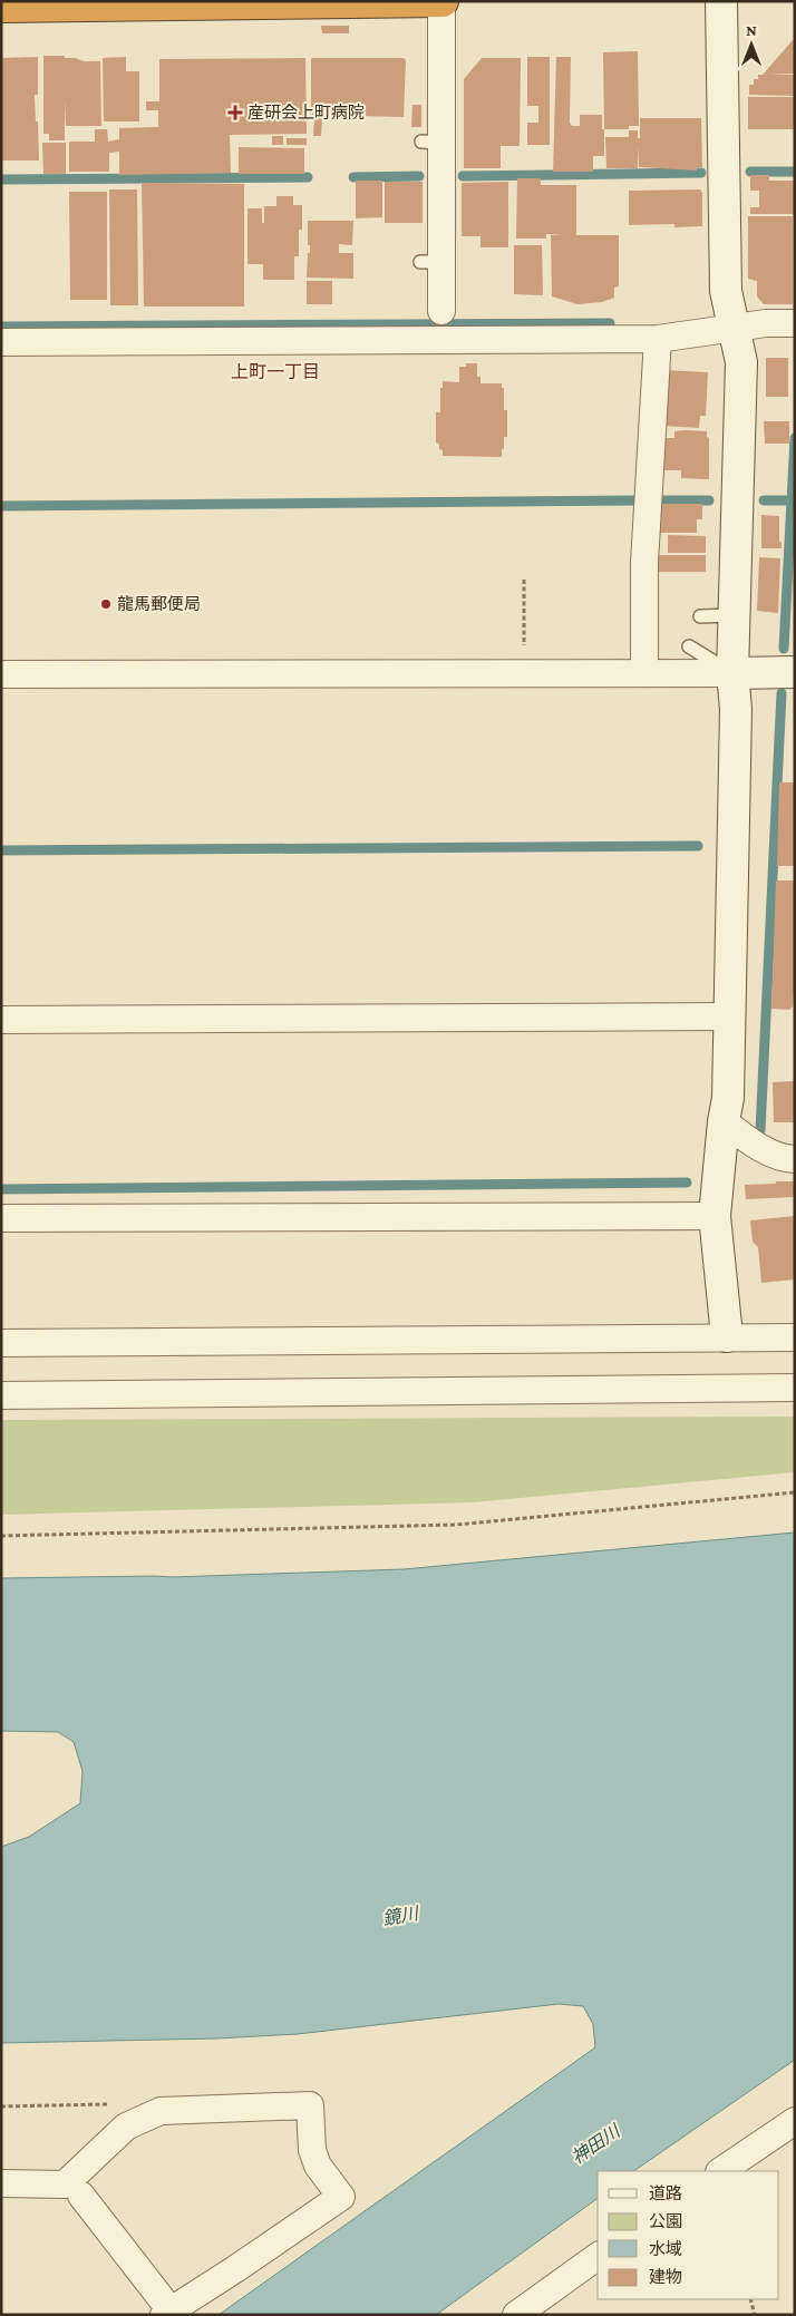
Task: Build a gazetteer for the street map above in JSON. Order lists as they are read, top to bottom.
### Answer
{
  "districts": ["上町一丁目"],
  "water": ["鏡川", "神田川"],
  "places": {
    "health": ["産研会上町病院"],
    "other": ["龍馬郵便局"]
  },
  "legend": [
    "道路",
    "公園",
    "水域",
    "建物"
  ],
  "north": "top"
}
